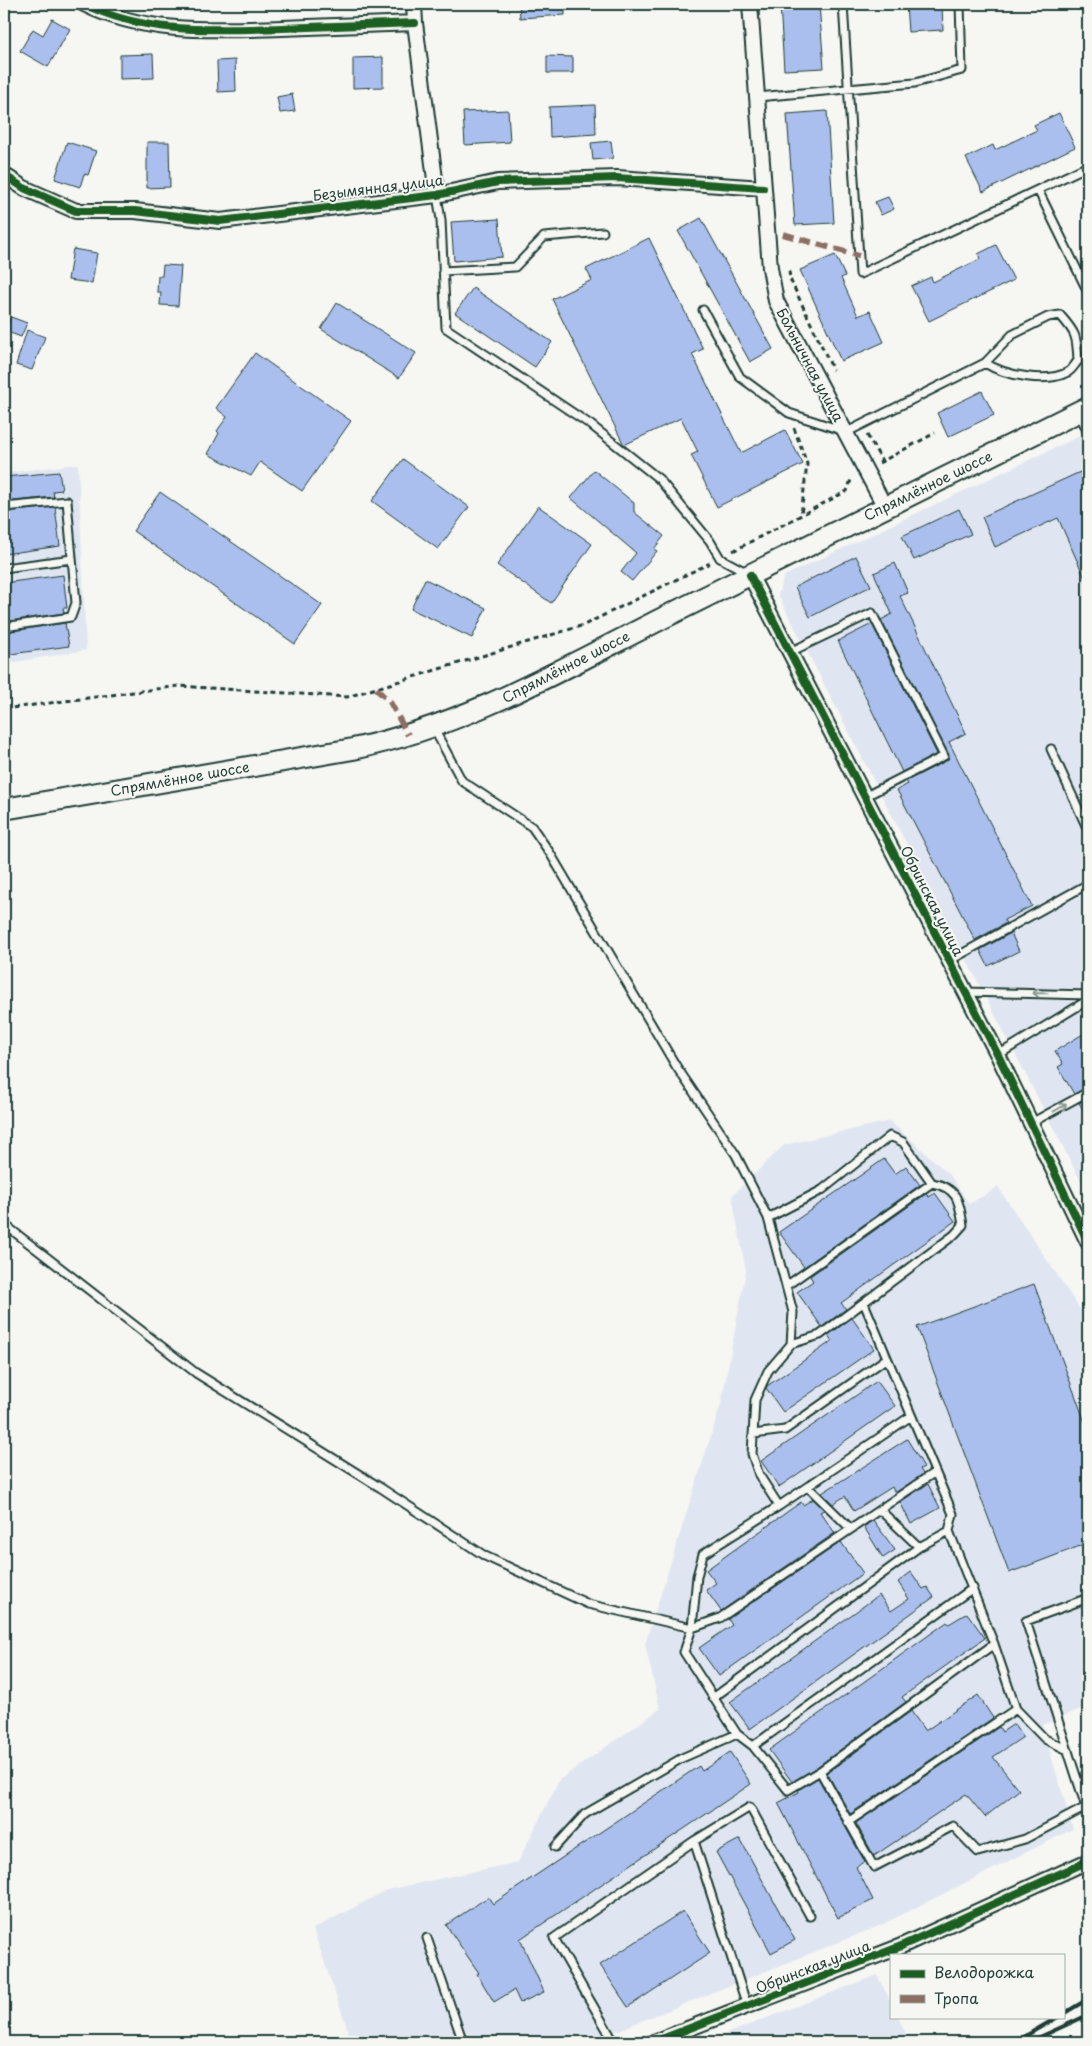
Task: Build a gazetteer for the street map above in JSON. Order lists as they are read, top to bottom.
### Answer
{
  "streets": {
    "main road": ["Спрямлённое шоссе"],
    "street": ["Безымянная улица", "Больничная улица", "Обринская улица"]
  },
  "crossings": [
    ["Безымянная улица", "Больничная улица"],
    ["Больничная улица", "Спрямлённое шоссе"],
    ["Спрямлённое шоссе", "Обринская улица"]
  ],
  "legend": ["Велодорожка", "Тропа"]
}
